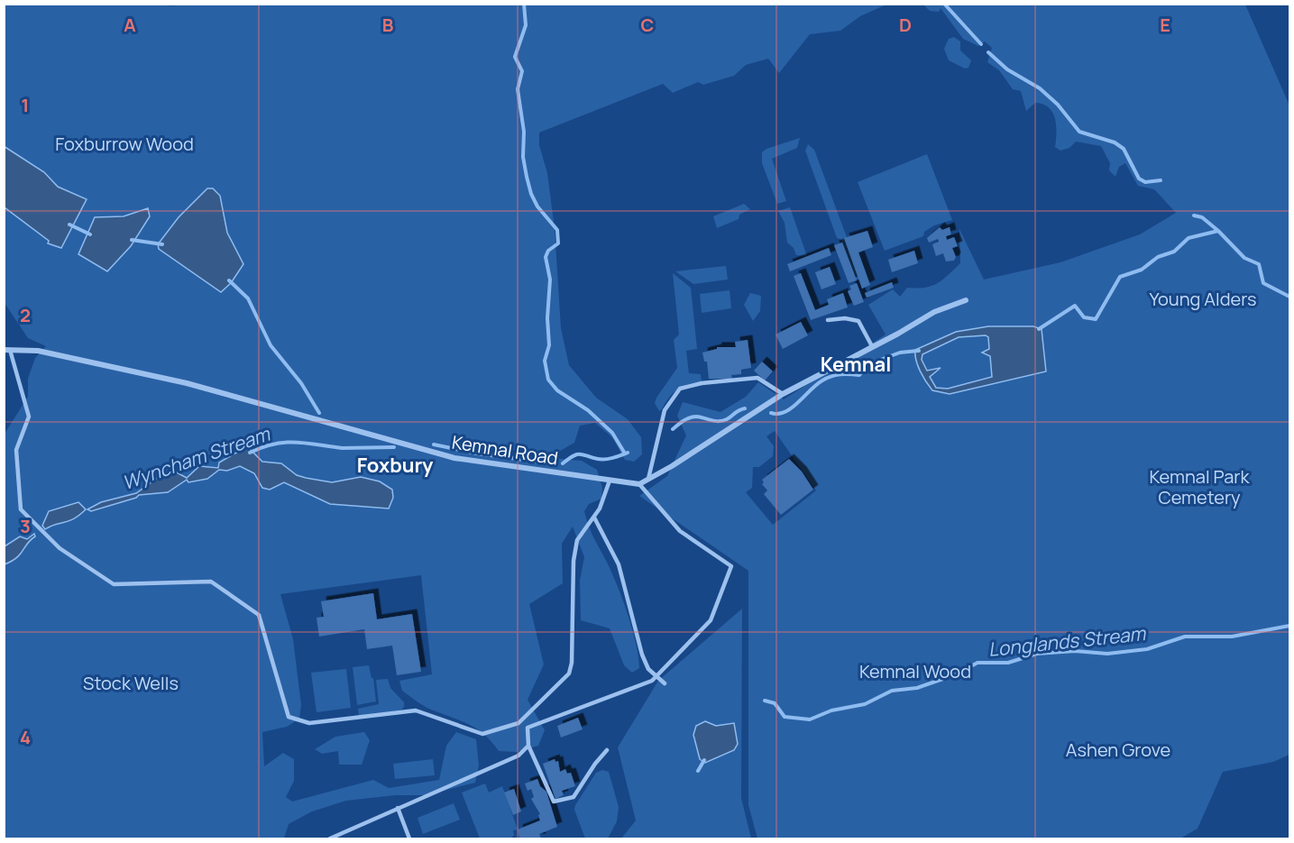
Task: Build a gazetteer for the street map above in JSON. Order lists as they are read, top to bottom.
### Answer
{
  "streets": {
    "street": ["Kemnal Road"]
  },
  "districts": ["Kemnal", "Foxbury"],
  "water": ["Wyncham Stream", "Longlands Stream"],
  "parks": [
    "Foxburrow Wood",
    "Young Alders",
    "Kemnal Park Cemetery",
    "Kemnal Wood",
    "Stock Wells",
    "Ashen Grove"
  ],
  "grid": {
    "columns": [
      "A",
      "B",
      "C",
      "D",
      "E"
    ],
    "rows": [
      "1",
      "2",
      "3",
      "4"
    ]
  }
}
